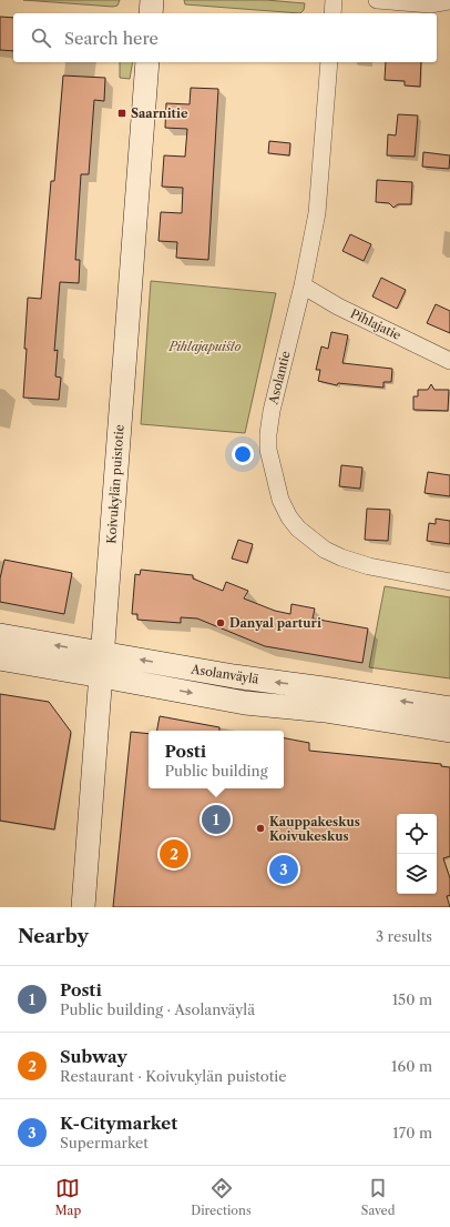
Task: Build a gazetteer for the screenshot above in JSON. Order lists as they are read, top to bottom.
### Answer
{
  "streets": {
    "main road": ["Koivukylän puistotie", "Asolanväylä"],
    "street": ["Pihlajatie", "Asolantie"]
  },
  "crossings": [
    ["Pihlajatie", "Asolantie"],
    ["Koivukylän puistotie", "Asolanväylä"]
  ],
  "parks": ["Pihlajapuisto"],
  "places": {
    "transit": ["Saarnitie"],
    "other": ["Danyal parturi", "Kauppakeskus Koivukeskus"]
  },
  "page": {
    "search": "Search here",
    "popup": ["Posti", "Public building"],
    "pins": ["1", "2", "3"],
    "heading": ["Nearby", "3 results"],
    "list": [
      {
        "mark": "1",
        "name": "Posti",
        "note": "Public building · Asolanväylä",
        "value": "150 m"
      },
      {
        "mark": "2",
        "name": "Subway",
        "note": "Restaurant · Koivukylän puistotie",
        "value": "160 m"
      },
      {
        "mark": "3",
        "name": "K-Citymarket",
        "note": "Supermarket",
        "value": "170 m"
      }
    ],
    "nav": ["Map", "Directions", "Saved"]
  }
}
